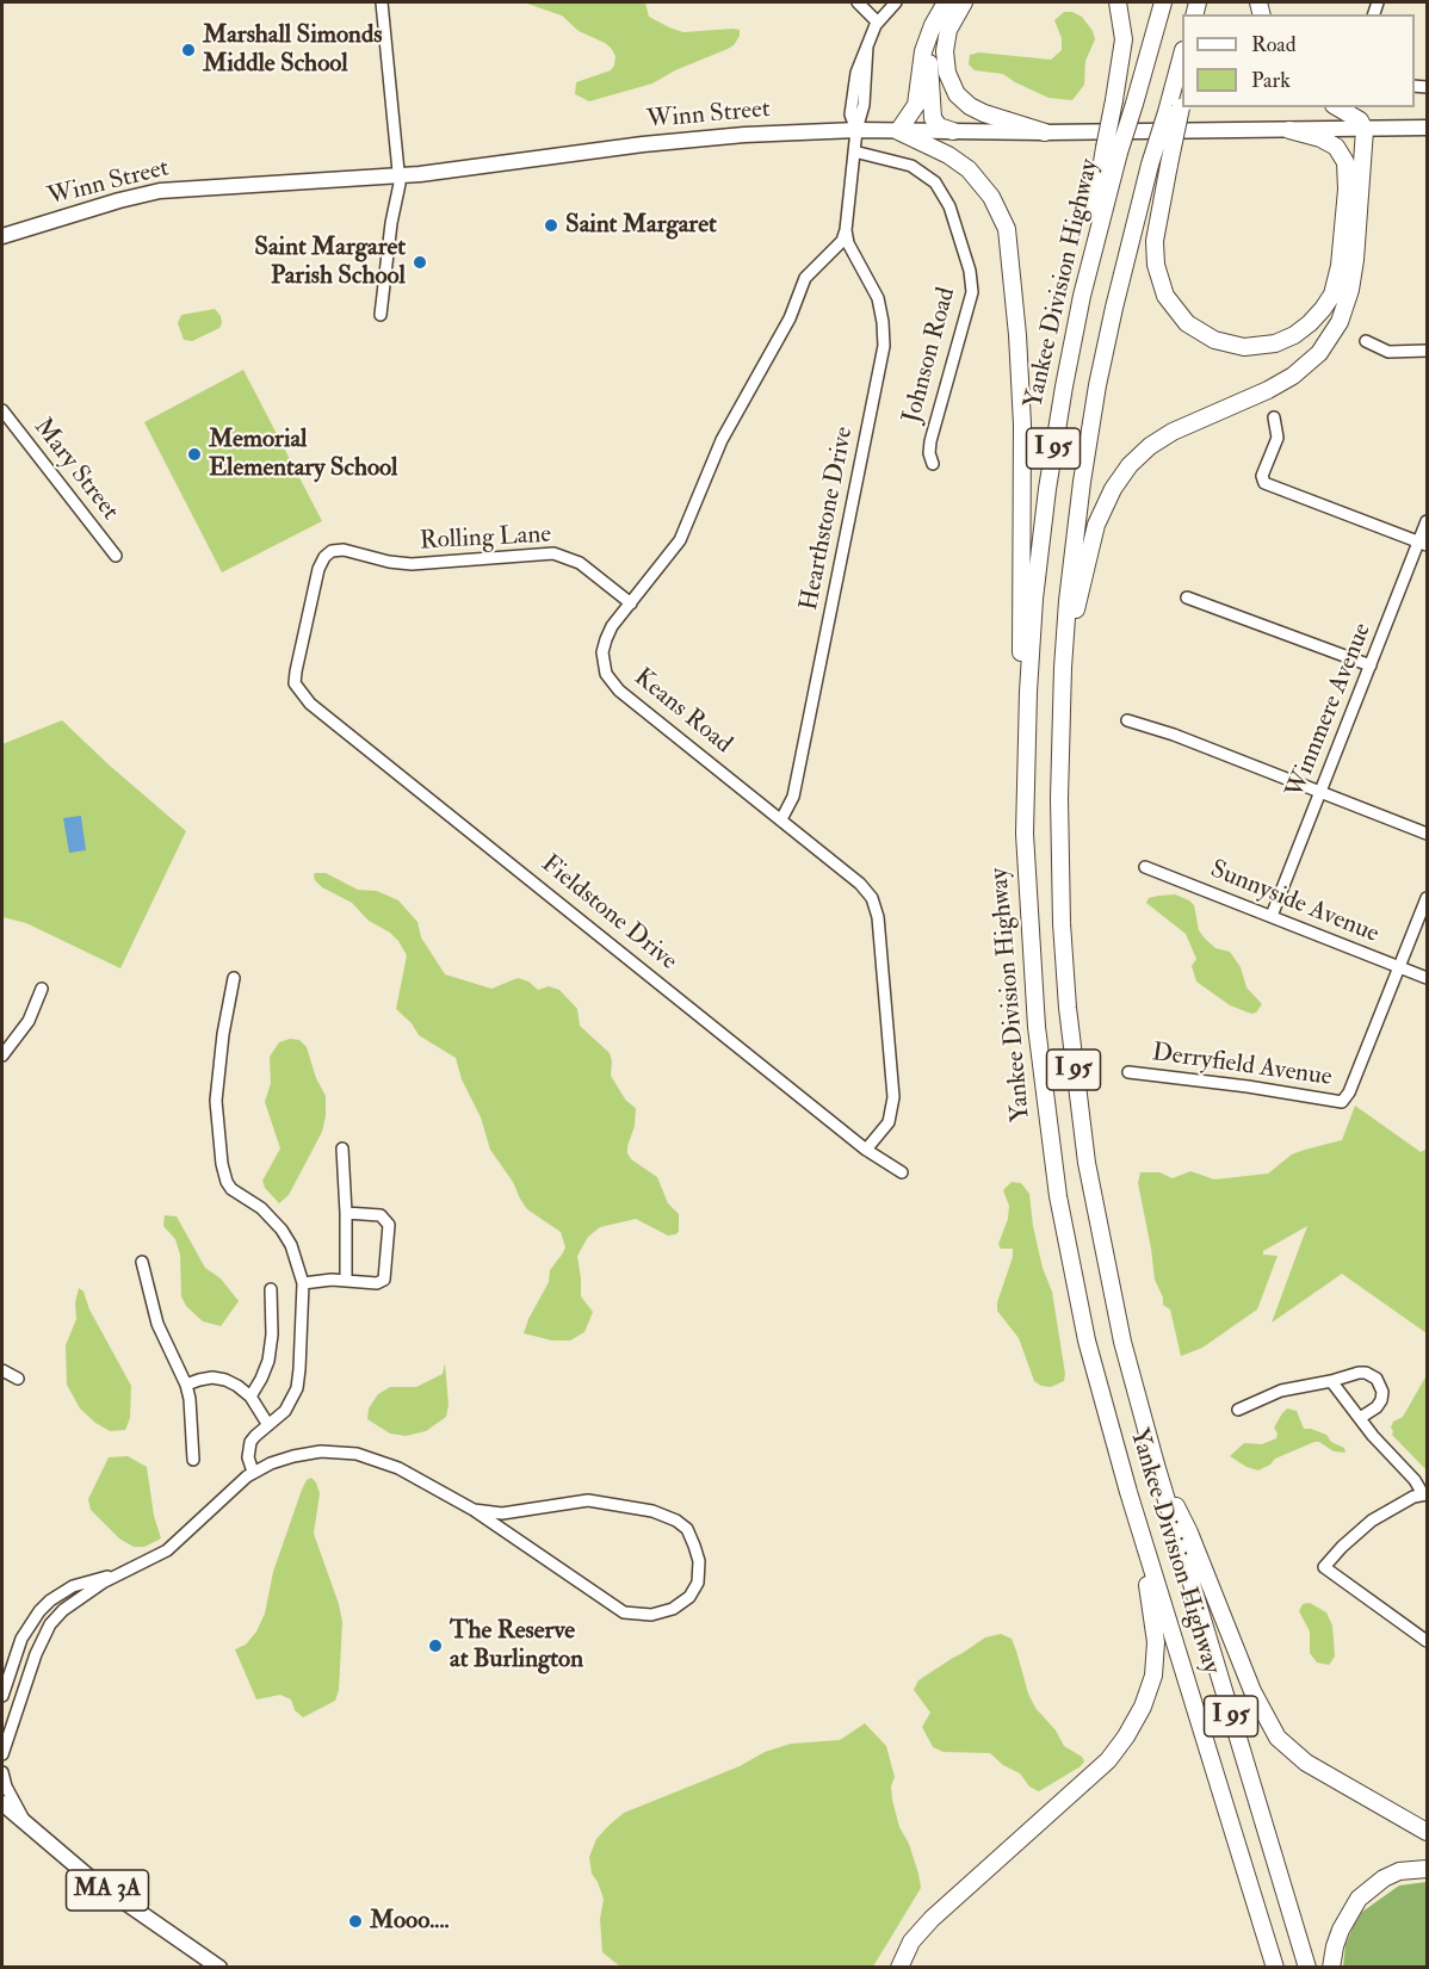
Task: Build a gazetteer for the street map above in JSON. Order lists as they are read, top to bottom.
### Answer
{
  "streets": {
    "highway": ["Yankee Division Highway", "I 95"],
    "main road": ["Winn Street", "MA 3A"],
    "street": [
      "Johnson Road",
      "Mary Street",
      "Hearthstone Drive",
      "Rolling Lane",
      "Winnmere Avenue",
      "Keans Road",
      "Sunnyside Avenue",
      "Fieldstone Drive",
      "Derryfield Avenue"
    ]
  },
  "crossings": [
    ["Winn Street", "Keans Road"],
    ["Johnson Road", "Keans Road"],
    ["Hearthstone Drive", "Keans Road"],
    ["Rolling Lane", "Keans Road"],
    ["Rolling Lane", "Fieldstone Drive"],
    ["Winnmere Avenue", "Sunnyside Avenue"],
    ["Keans Road", "Fieldstone Drive"],
    ["Sunnyside Avenue", "Derryfield Avenue"]
  ],
  "places": [
    "Marshall Simonds Middle School",
    "Saint Margaret",
    "Saint Margaret Parish School",
    "Memorial Elementary School",
    "The Reserve at Burlington",
    "Mooo...."
  ],
  "legend": ["Road", "Park"]
}
